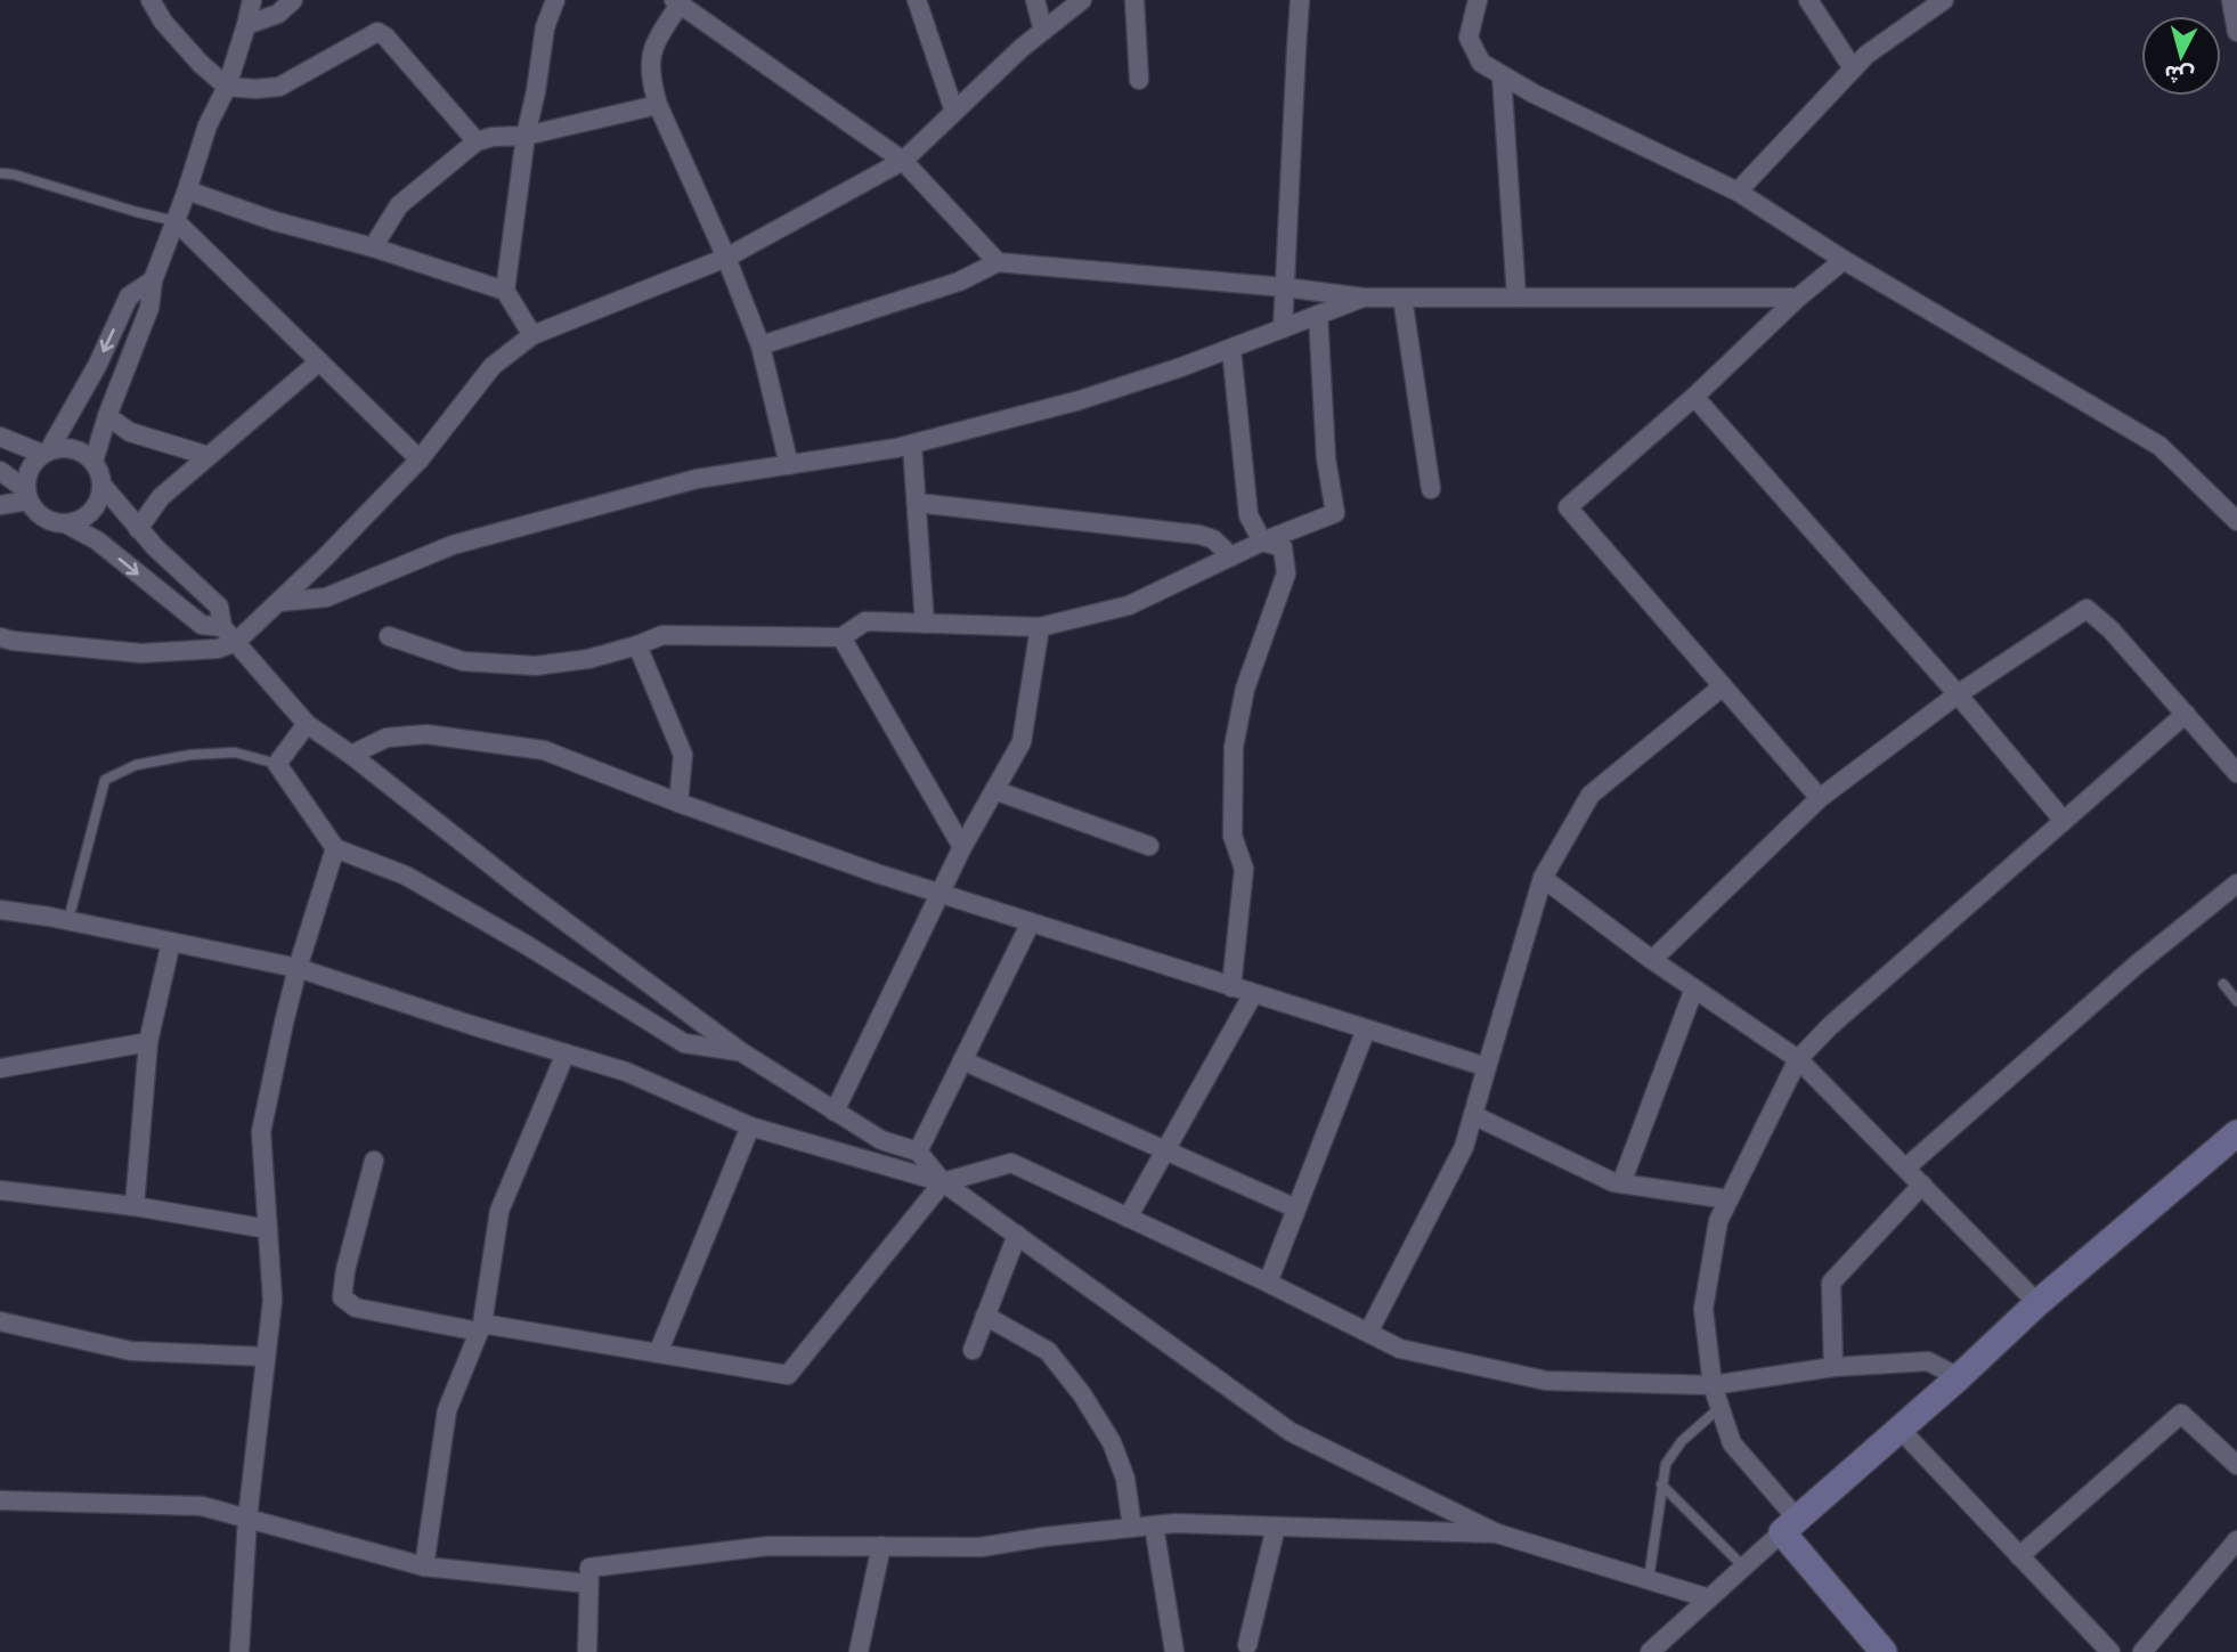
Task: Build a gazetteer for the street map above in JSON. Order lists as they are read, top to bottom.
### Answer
{
  "north": "bottom"
}
